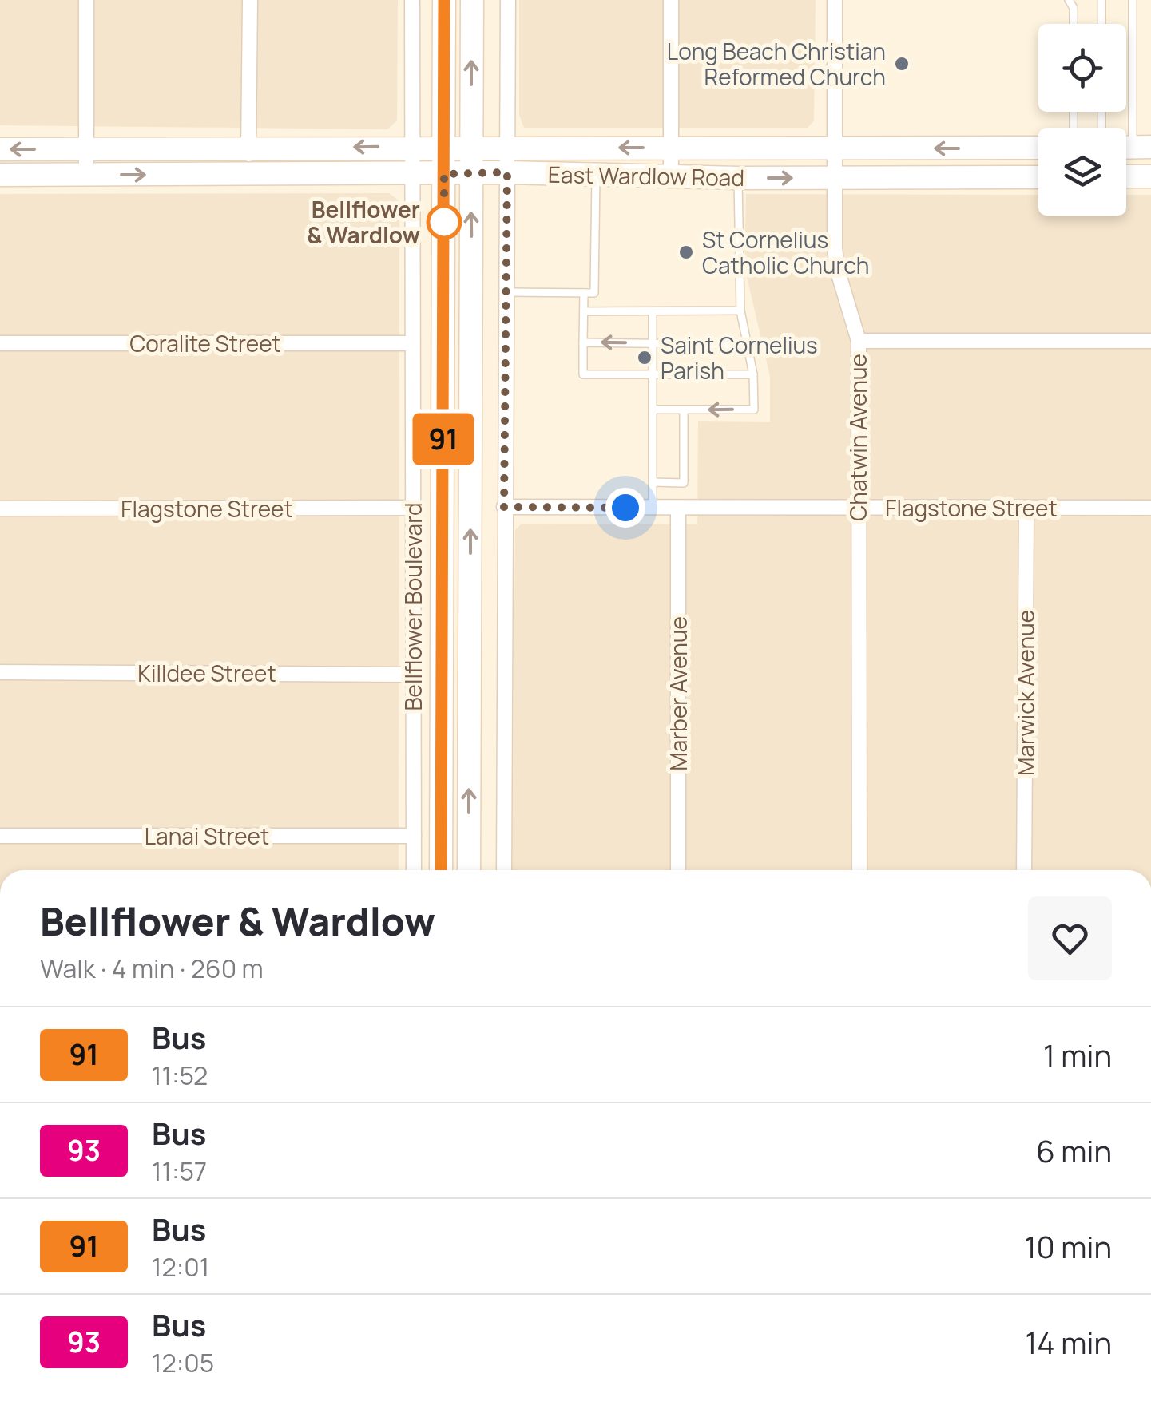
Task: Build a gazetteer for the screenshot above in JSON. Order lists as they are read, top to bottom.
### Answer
{
  "streets": {
    "main road": ["East Wardlow Road", "Bellflower Boulevard"],
    "street": [
      "Coralite Street",
      "Chatwin Avenue",
      "Flagstone Street",
      "Killdee Street",
      "Marwick Avenue",
      "Marber Avenue",
      "Lanai Street"
    ]
  },
  "crossings": [
    ["East Wardlow Road", "Chatwin Avenue"],
    ["East Wardlow Road", "Bellflower Boulevard"],
    ["Coralite Street", "Bellflower Boulevard"],
    ["Chatwin Avenue", "Flagstone Street"],
    ["Flagstone Street", "Bellflower Boulevard"],
    ["Flagstone Street", "Marwick Avenue"],
    ["Flagstone Street", "Marber Avenue"],
    ["Bellflower Boulevard", "Killdee Street"],
    ["Bellflower Boulevard", "Lanai Street"]
  ],
  "places": [
    "Long Beach Christian Reformed Church",
    "Bellflower & Wardlow",
    "St Cornelius Catholic Church",
    "Saint Cornelius Parish"
  ],
  "lines": ["bus line 91"],
  "page": {
    "on_map": "91",
    "heading": ["Bellflower & Wardlow", "Walk · 4 min · 260 m"],
    "list": [
      {
        "mark": "91",
        "name": "Bus",
        "note": "11:52",
        "value": "1 min"
      },
      {
        "mark": "93",
        "name": "Bus",
        "note": "11:57",
        "value": "6 min"
      },
      {
        "mark": "91",
        "name": "Bus",
        "note": "12:01",
        "value": "10 min"
      },
      {
        "mark": "93",
        "name": "Bus",
        "note": "12:05",
        "value": "14 min"
      }
    ]
  }
}
